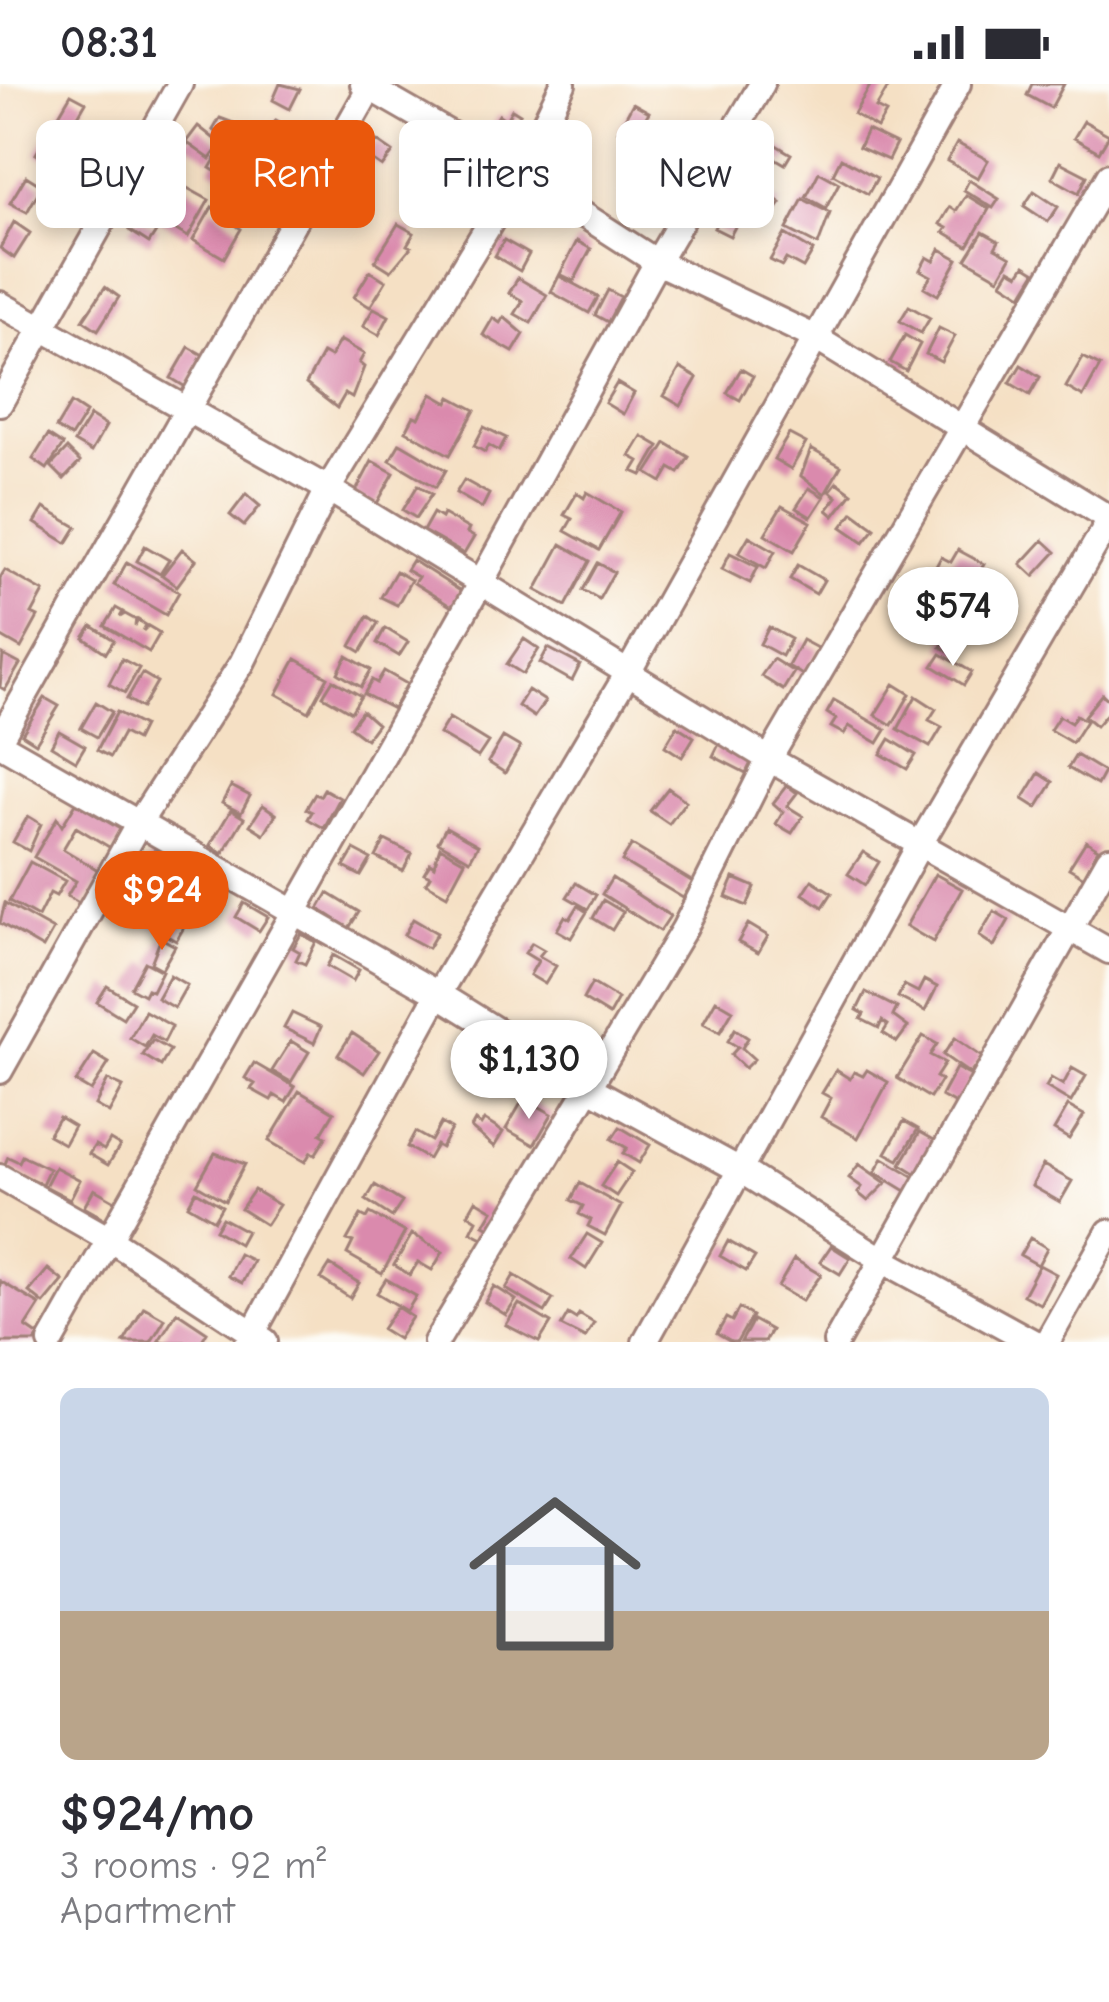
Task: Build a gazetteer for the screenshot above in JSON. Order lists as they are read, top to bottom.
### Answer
{
  "page": {
    "status": "08:31",
    "chip": [
      "Buy",
      "Rent",
      "Filters",
      "New"
    ],
    "price": ["$574", "$924", "$1,130"],
    "list": [
      {
        "name": "$924/mo",
        "note": "3 rooms · 92 m² · Apartment"
      }
    ]
  }
}
